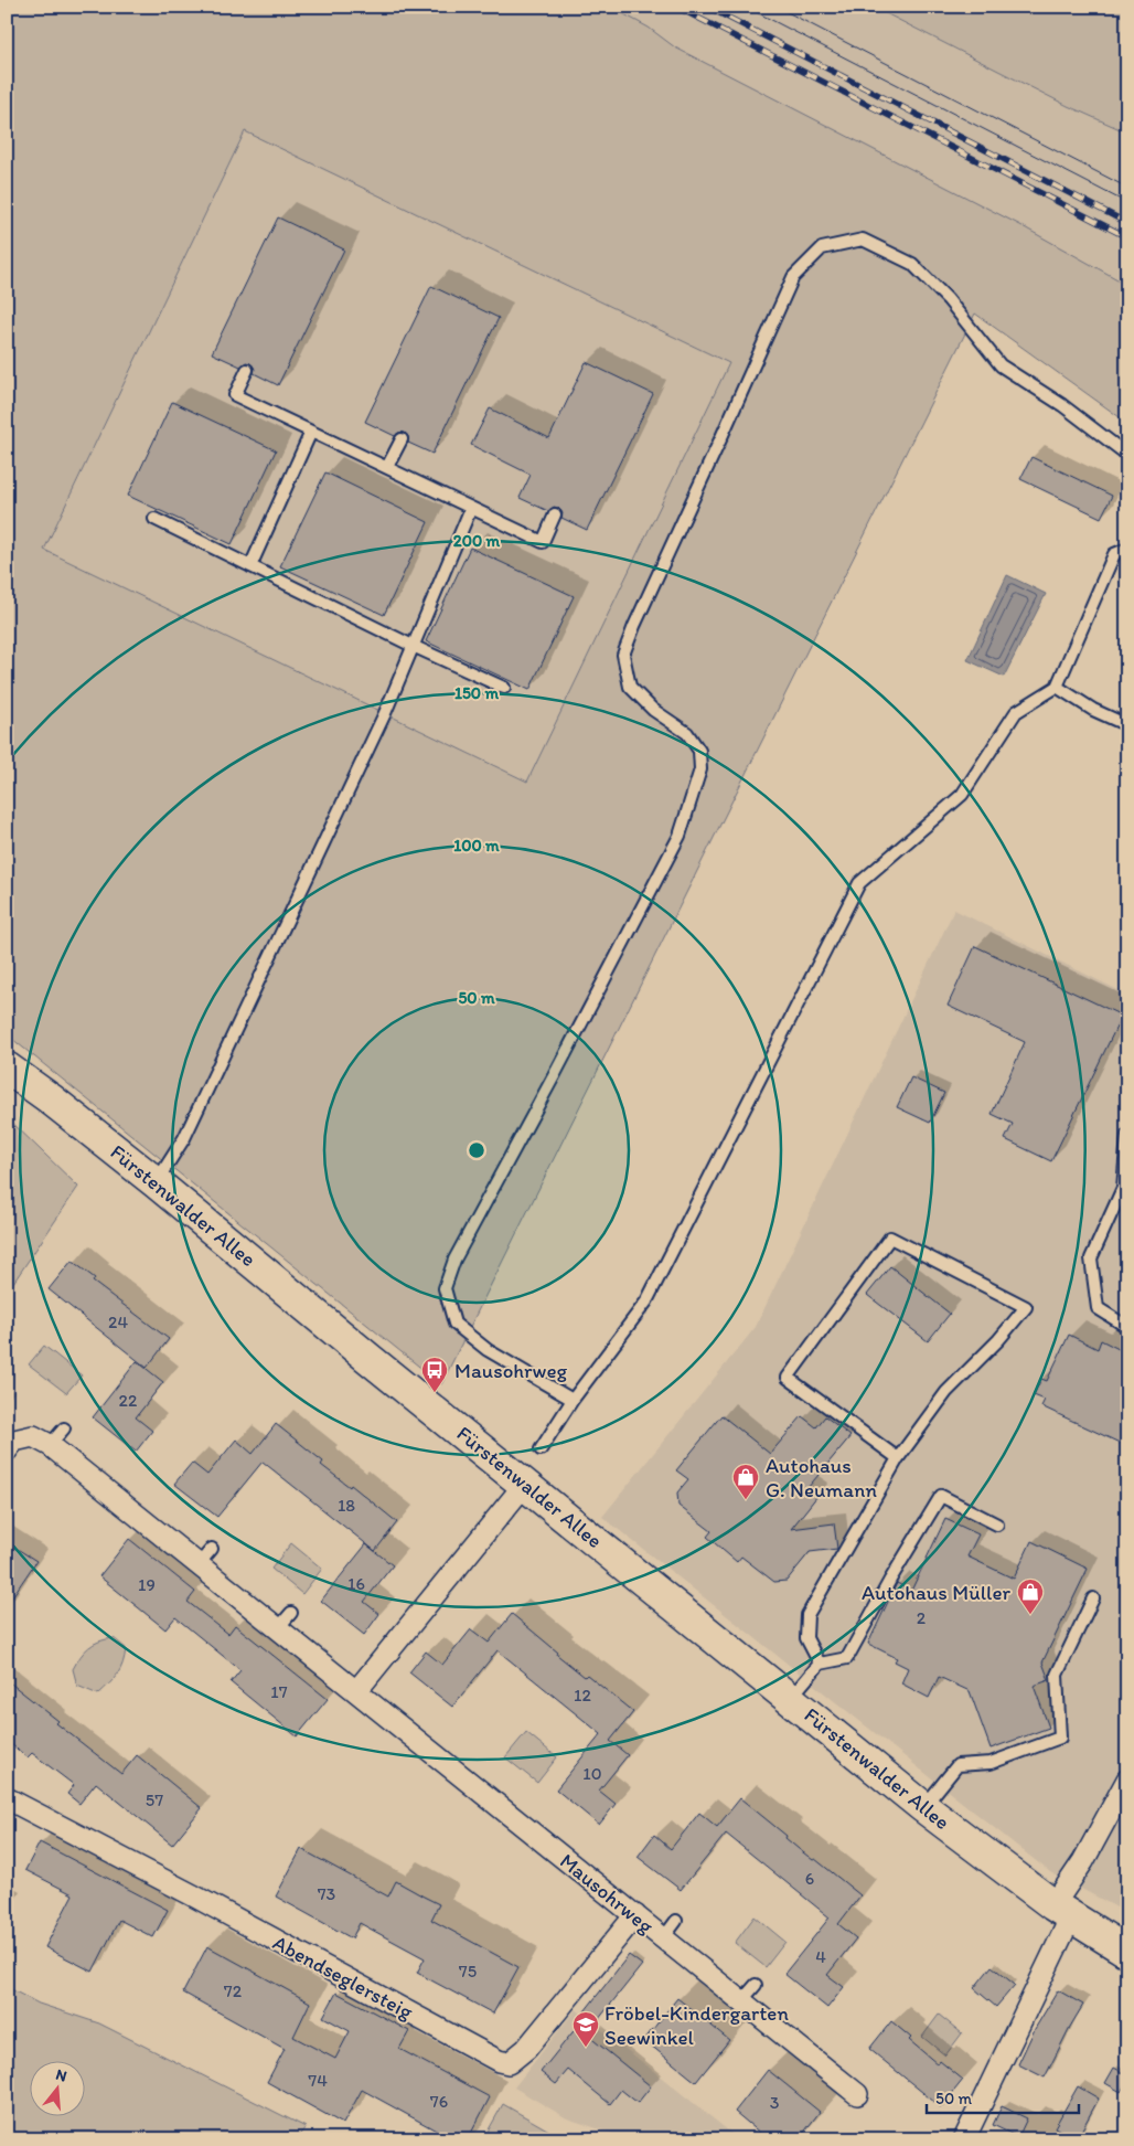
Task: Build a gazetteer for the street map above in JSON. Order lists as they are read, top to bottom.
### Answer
{
  "streets": {
    "main road": ["Fürstenwalder Allee"],
    "street": ["Mausohrweg", "Abendseglersteig"]
  },
  "crossings": [
    ["Mausohrweg", "Abendseglersteig"]
  ],
  "places": {
    "bus stop": ["Mausohrweg"],
    "shop": ["Autohaus G. Neumann", "Autohaus Müller"],
    "school or university": ["Fröbel-Kindergarten Seewinkel"]
  },
  "house_numbers": [
    "24",
    "22",
    "18",
    "16",
    "19",
    "2",
    "17",
    "12",
    "10",
    "57",
    "6",
    "73",
    "4",
    "75",
    "72",
    "74",
    "76",
    "3"
  ],
  "scale_bar": "50 m",
  "north": "top",
  "rings": [
    "200 m",
    "150 m",
    "100 m",
    "50 m"
  ]
}
